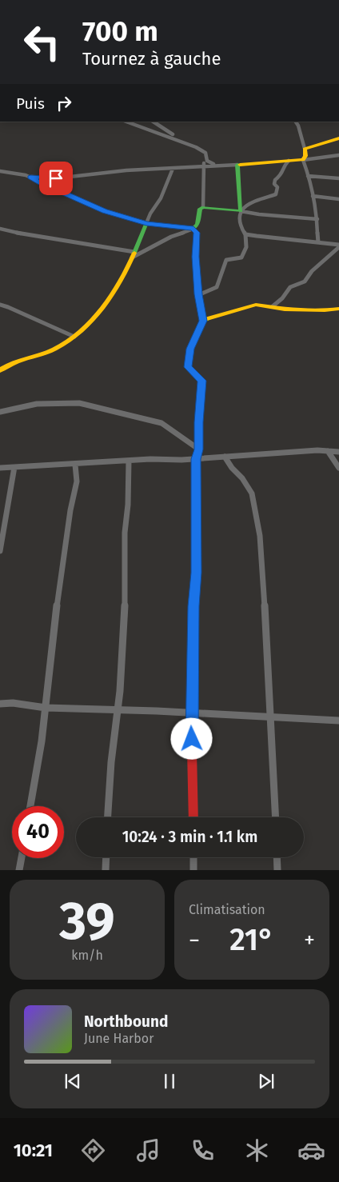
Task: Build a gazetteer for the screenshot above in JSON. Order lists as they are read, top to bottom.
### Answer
{
  "page": {
    "turn": ["700 m", "Tournez à gauche"],
    "then": "Puis",
    "limit": "40",
    "trip": "10:24 · 3 min · 1.1 km",
    "tile": [
      ["39", "km/h"],
      "Climatisation"
    ],
    "heat": ["−", "21°", "+"],
    "song": ["Northbound", "June Harbor"],
    "tabs": "10:21"
  }
}
